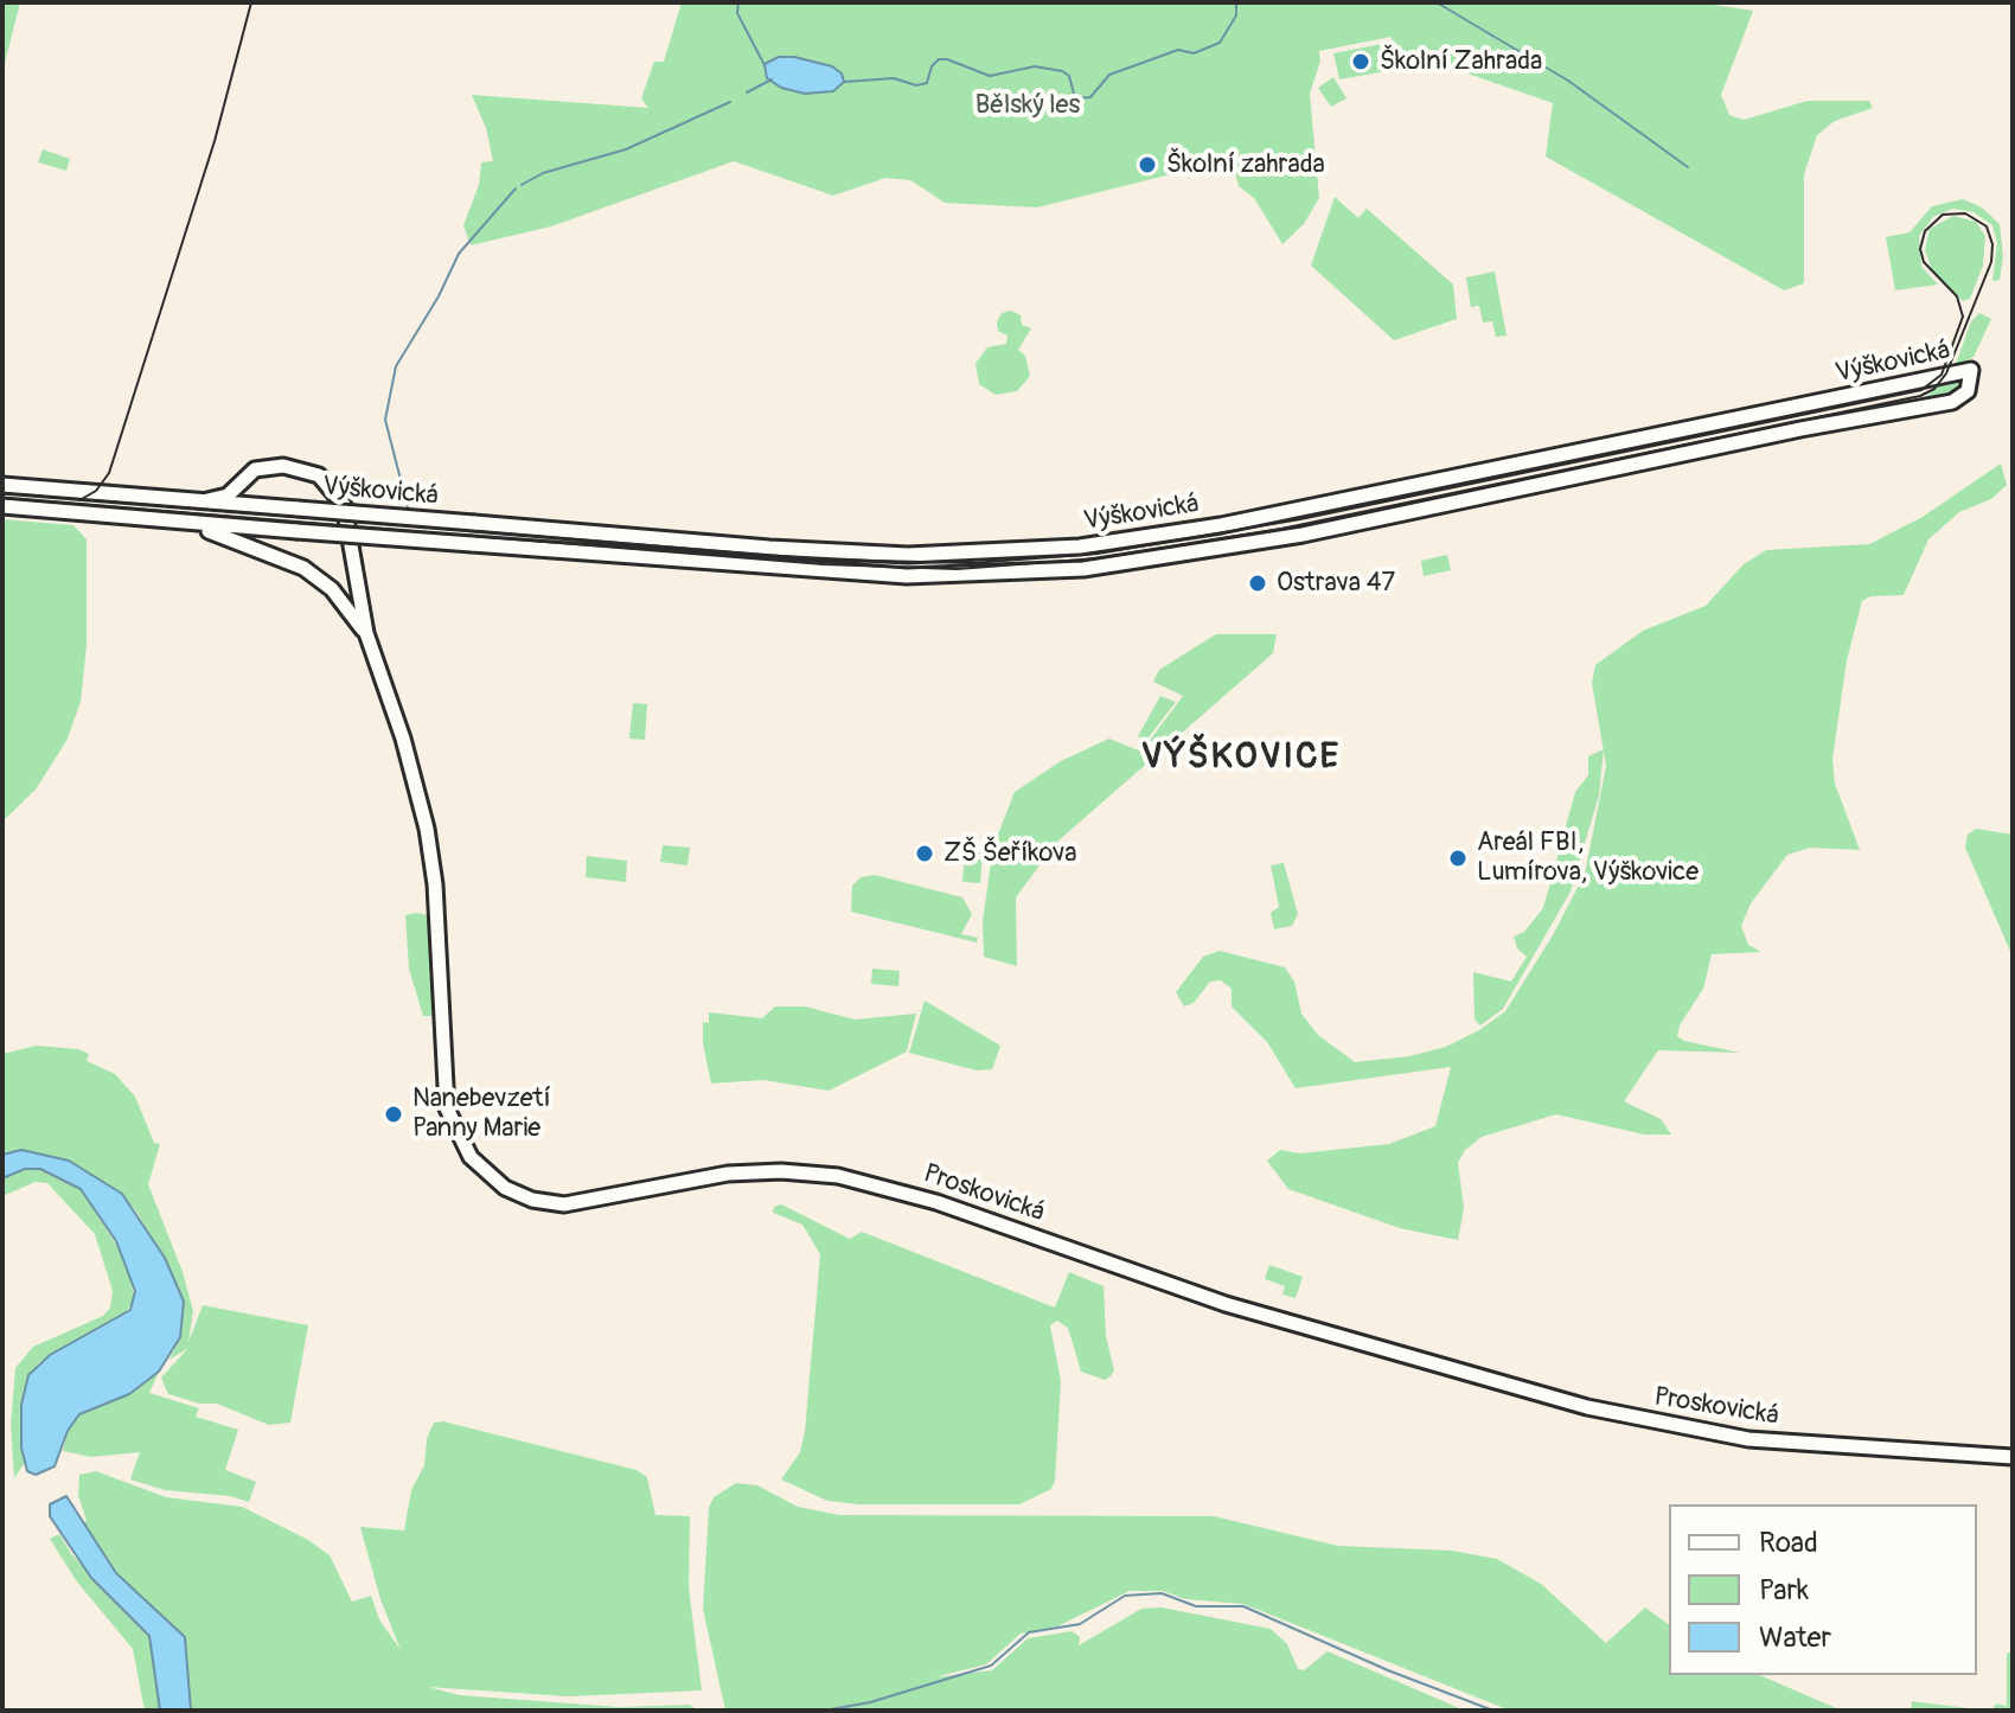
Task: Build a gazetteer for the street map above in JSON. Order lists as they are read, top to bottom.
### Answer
{
  "streets": {
    "street": ["Výškovická", "Proskovická"]
  },
  "districts": ["VÝŠKOVICE"],
  "parks": ["Bělský les"],
  "places": [
    "Školní Zahrada",
    "Školní zahrada",
    "Ostrava 47",
    "ZŠ Šeříkova",
    "Areál FBI, Lumírova, Výškovice",
    "Nanebevzetí Panny Marie"
  ],
  "legend": ["Road", "Park", "Water"]
}
